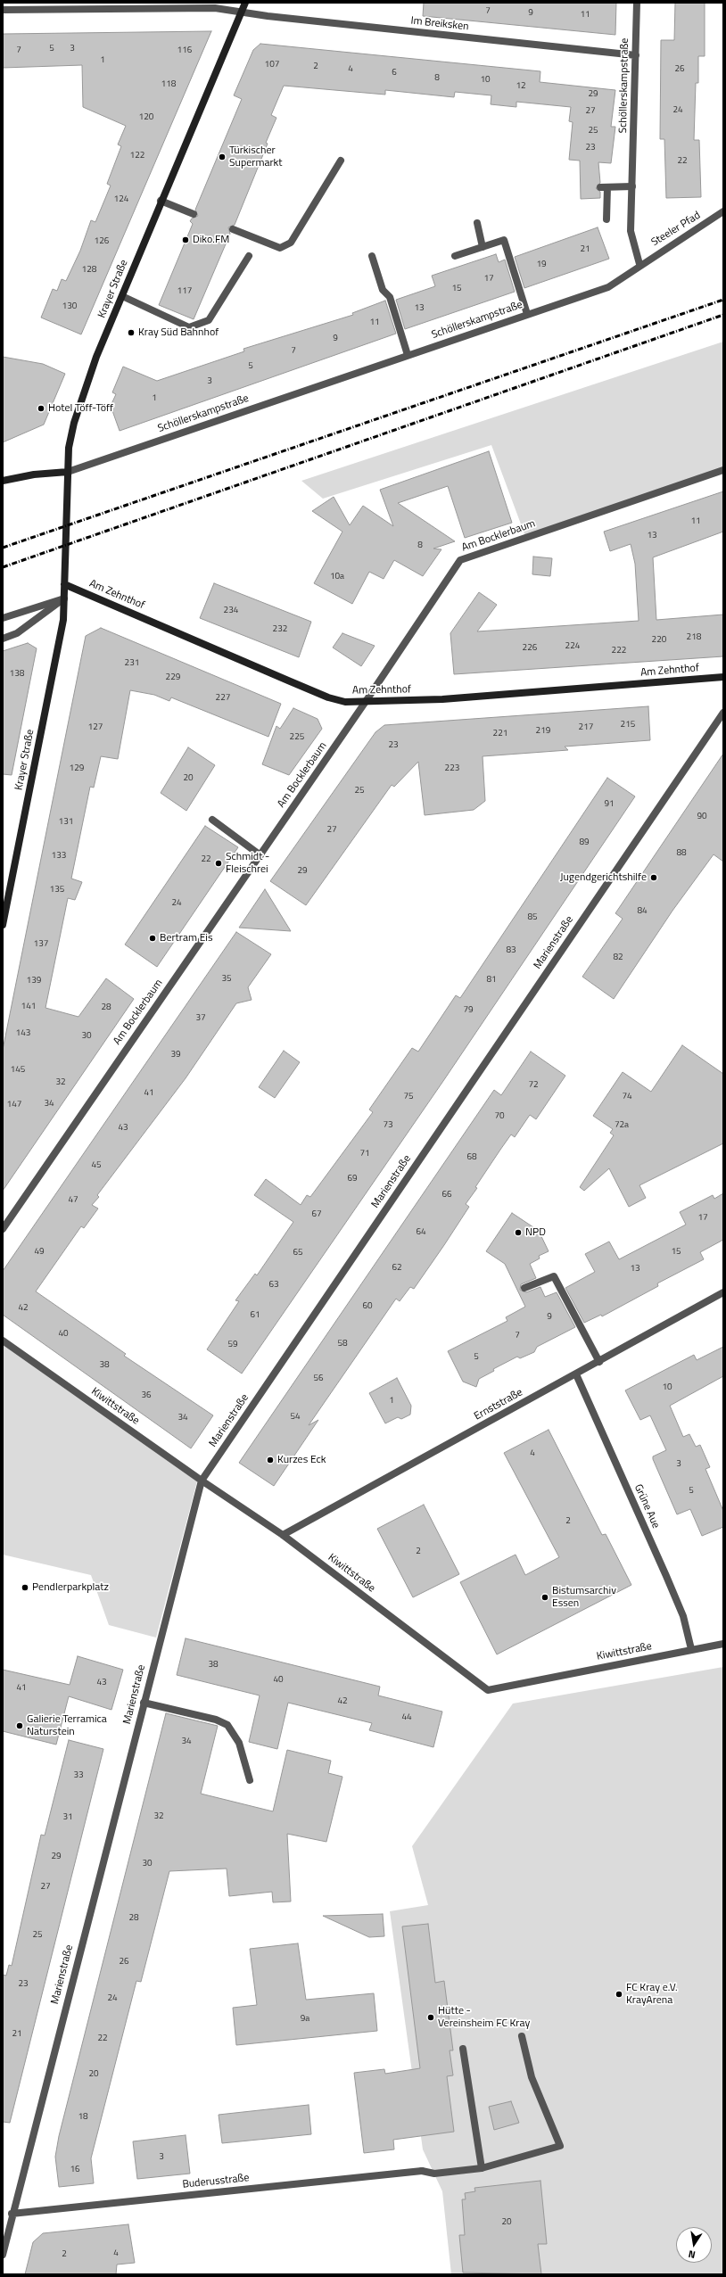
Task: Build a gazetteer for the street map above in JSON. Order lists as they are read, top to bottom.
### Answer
{
  "streets": {
    "main road": ["Krayer Straße", "Am Zehnthof"],
    "street": [
      "Im Breiksken",
      "Schöllerskampstraße",
      "Steeler Pfad",
      "Am Bocklerbaum",
      "Marienstraße",
      "Ernststraße",
      "Kiwittstraße",
      "Grüne Aue",
      "Buderusstraße"
    ]
  },
  "crossings": [
    ["Im Breiksken", "Schöllerskampstraße"],
    ["Im Breiksken", "Krayer Straße"],
    ["Schöllerskampstraße", "Steeler Pfad"],
    ["Schöllerskampstraße", "Krayer Straße"],
    ["Krayer Straße", "Am Zehnthof"],
    ["Am Bocklerbaum", "Am Zehnthof"],
    ["Marienstraße", "Kiwittstraße"],
    ["Marienstraße", "Buderusstraße"],
    ["Ernststraße", "Kiwittstraße"],
    ["Ernststraße", "Grüne Aue"],
    ["Kiwittstraße", "Grüne Aue"]
  ],
  "places": [
    "Türkischer Supermarkt",
    "Diko.FM",
    "Kray Süd Bahnhof",
    "Hotel Töff-Töff",
    "Schmidt - Fleischrei",
    "Jugendgerichtshilfe",
    "Bertram Eis",
    "NPD",
    "Kurzes Eck",
    "Pendlerparkplatz",
    "Bistumsarchiv Essen",
    "Galierie Terramica Naturstein",
    "FC Kray e.V. KrayArena",
    "Hütte - Vereinsheim FC Kray"
  ],
  "house_numbers": [
    "7",
    "9",
    "11",
    "5",
    "3",
    "7",
    "116",
    "1",
    "107",
    "2",
    "4",
    "26",
    "6",
    "8",
    "10",
    "118",
    "12",
    "29",
    "24",
    "27",
    "120",
    "25",
    "23",
    "122",
    "22",
    "124",
    "126",
    "21",
    "19",
    "128",
    "17",
    "15",
    "117",
    "130",
    "13",
    "11",
    "9",
    "7",
    "5",
    "3",
    "1",
    "11",
    "13",
    "8",
    "10a",
    "234",
    "232",
    "218",
    "220",
    "224",
    "226",
    "222",
    "231",
    "138",
    "229",
    "227",
    "215",
    "127",
    "217",
    "219",
    "221",
    "225",
    "23",
    "129",
    "223",
    "20",
    "25",
    "91",
    "90",
    "131",
    "27",
    "89",
    "88",
    "133",
    "22",
    "29",
    "135",
    "24",
    "84",
    "85",
    "137",
    "83",
    "82",
    "35",
    "81",
    "139",
    "141",
    "28",
    "79",
    "37",
    "143",
    "30",
    "39",
    "145",
    "32",
    "72",
    "41",
    "75",
    "74",
    "34",
    "147",
    "70",
    "73",
    "72a",
    "43",
    "71",
    "68",
    "45",
    "69",
    "66",
    "47",
    "67",
    "17",
    "64",
    "49",
    "15",
    "65",
    "62",
    "13",
    "63",
    "60",
    "42",
    "61",
    "9",
    "40",
    "7",
    "58",
    "59",
    "5",
    "38",
    "56",
    "10",
    "36",
    "1",
    "54",
    "34",
    "4",
    "3",
    "5",
    "2",
    "2",
    "38",
    "40",
    "43",
    "41",
    "42",
    "44",
    "34",
    "33",
    "32",
    "31",
    "29",
    "30",
    "27",
    "28",
    "25",
    "26",
    "23",
    "24",
    "9a",
    "21",
    "22",
    "20",
    "18",
    "3",
    "16",
    "20",
    "4",
    "2"
  ],
  "north": "bottom"
}
